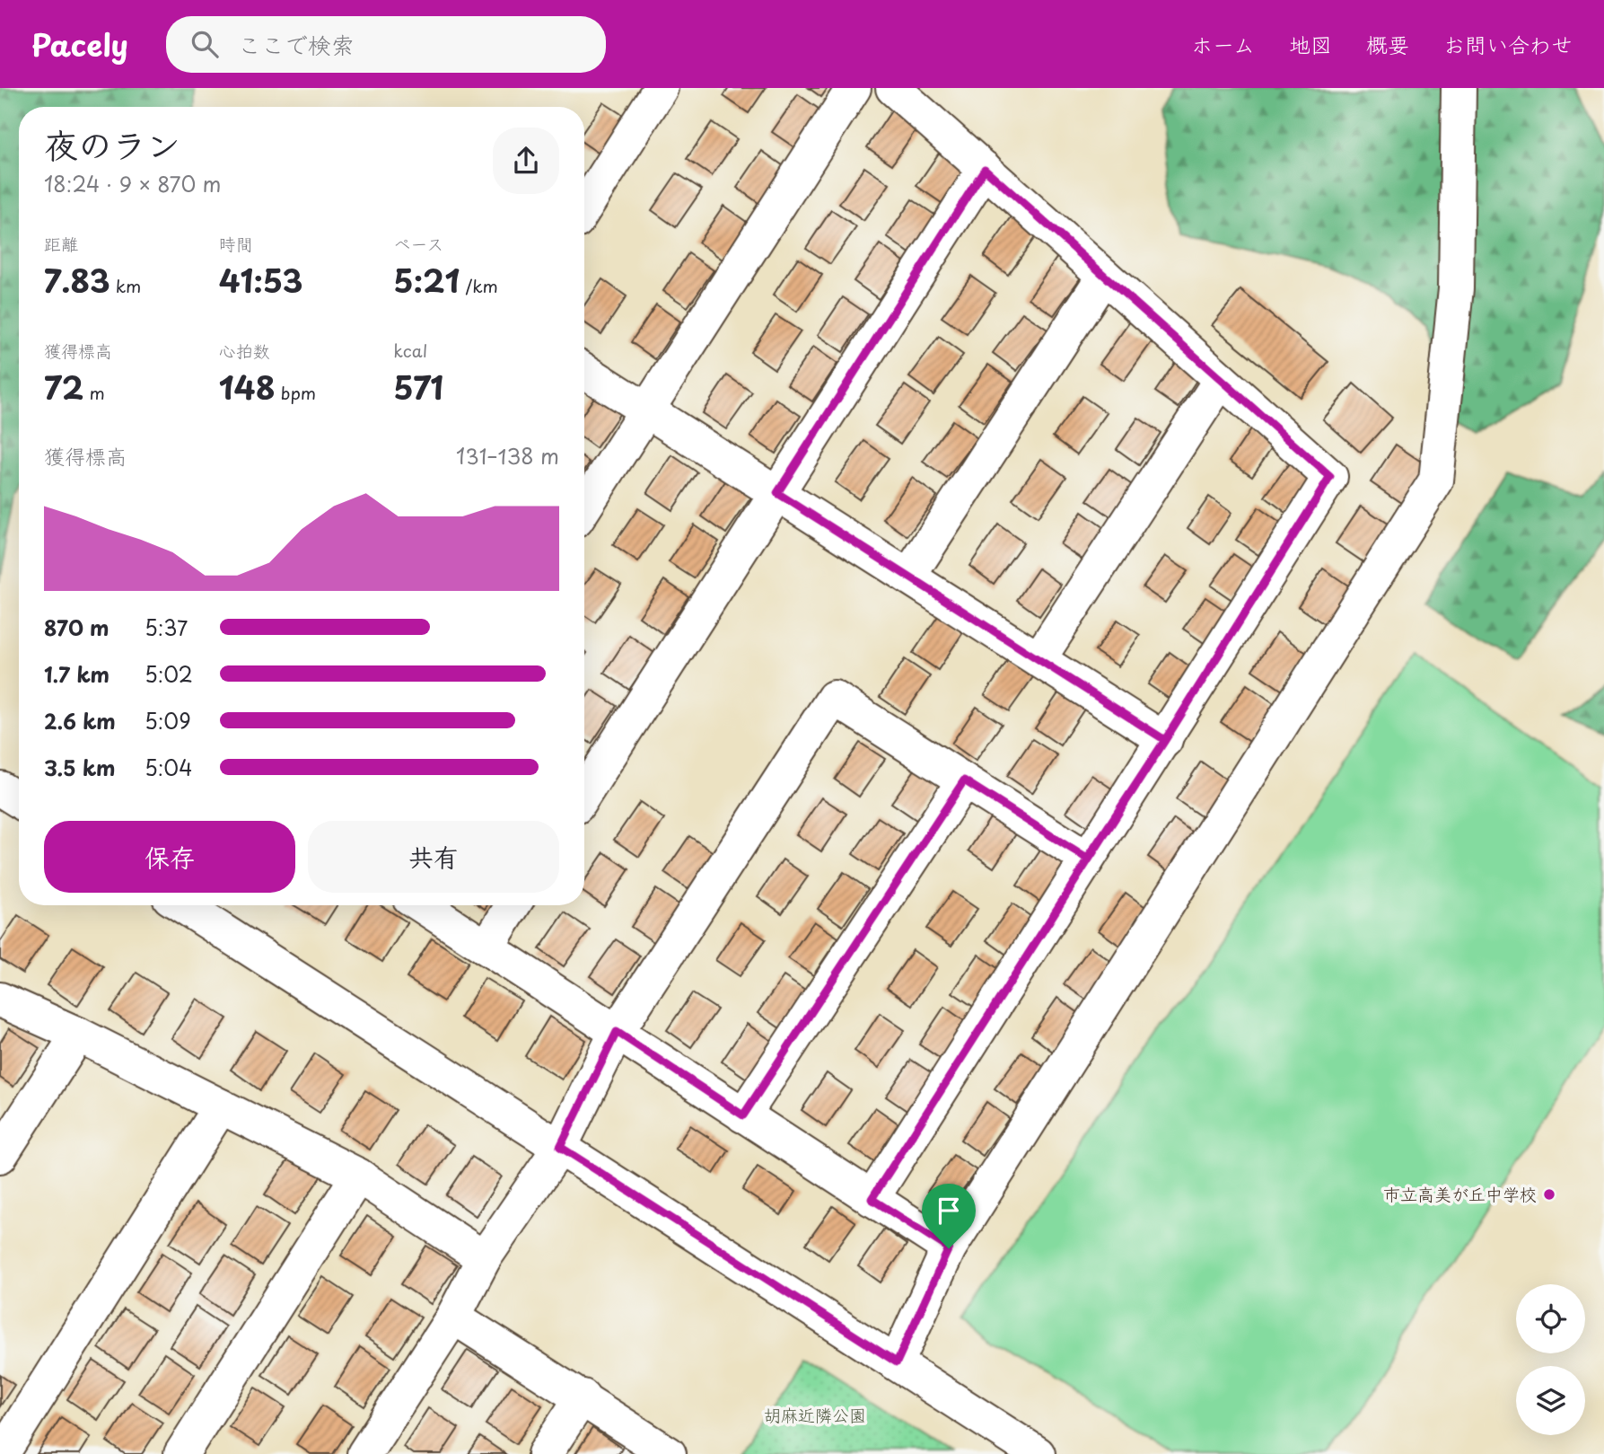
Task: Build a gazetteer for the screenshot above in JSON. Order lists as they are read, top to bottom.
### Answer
{
  "parks": ["胡麻近隣公園"],
  "places": ["市立高美が丘中学校"],
  "page": {
    "header": "Pacely",
    "search": "ここで検索",
    "nav": [
      "ホーム",
      "地図",
      "概要",
      "お問い合わせ"
    ],
    "heading": ["夜のラン", "18:24 · 9 × 870 m"],
    "stats": [
      ["距離", "7.83 km"],
      ["時間", "41:53"],
      ["ペース", "5:21 /km"],
      ["獲得標高", "72 m"],
      ["心拍数", "148 bpm"],
      ["kcal", "571"]
    ],
    "chart": ["獲得標高", "131–138 m"],
    "list": [
      {
        "name": "870 m",
        "note": "5:37"
      },
      {
        "name": "1.7 km",
        "note": "5:02"
      },
      {
        "name": "2.6 km",
        "note": "5:09"
      },
      {
        "name": "3.5 km",
        "note": "5:04"
      }
    ],
    "buttons": ["保存", "共有"]
  }
}
